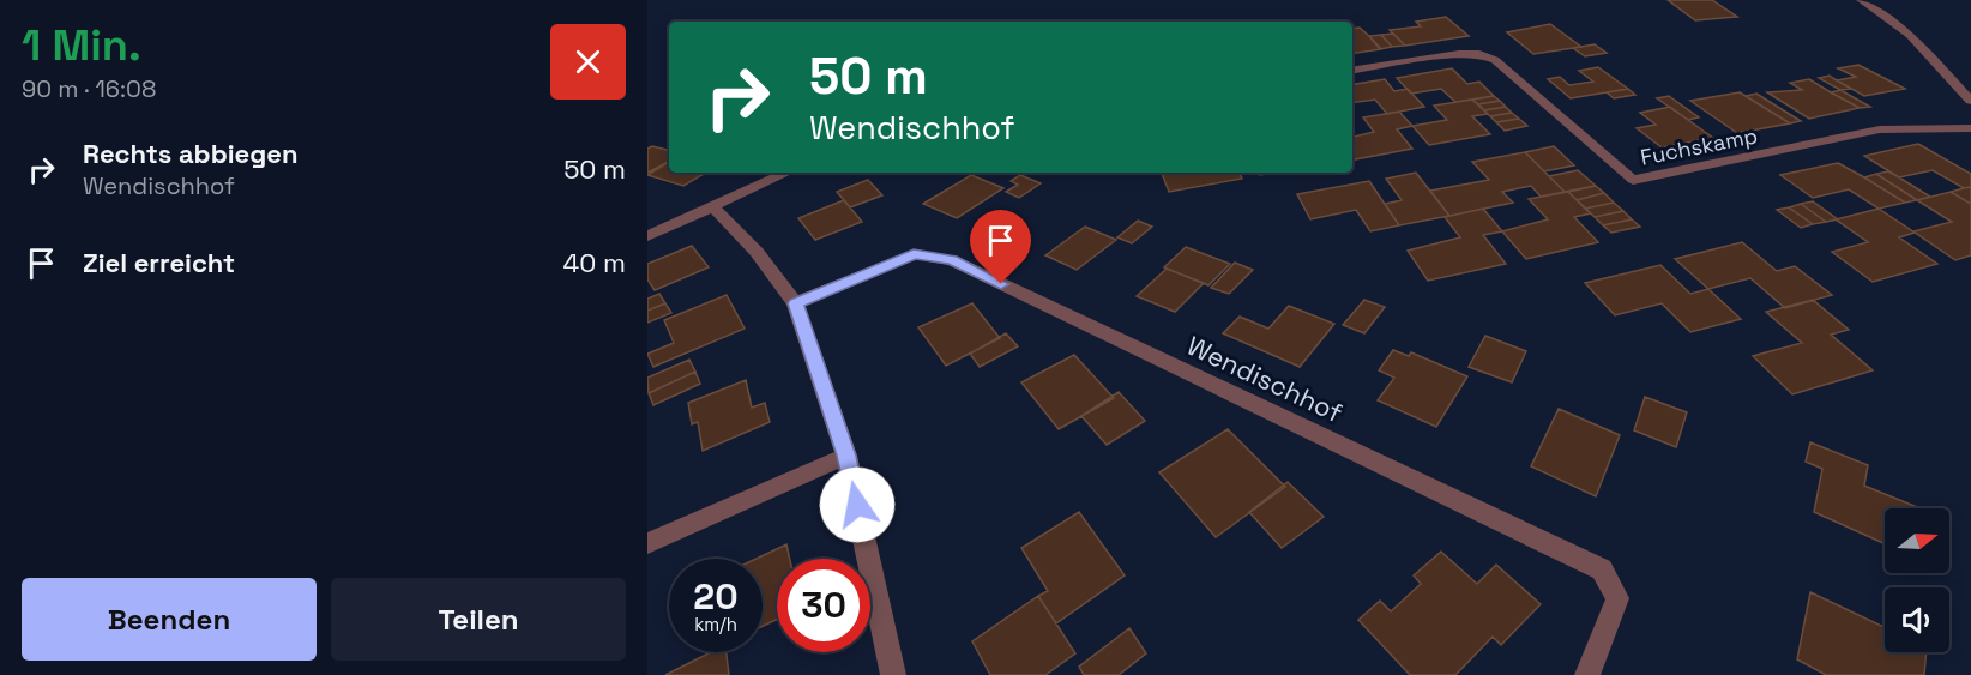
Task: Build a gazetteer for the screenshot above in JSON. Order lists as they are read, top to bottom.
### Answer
{
  "streets": {
    "street": ["Fuchskamp", "Wendischhof"]
  },
  "north": "right",
  "page": {
    "heading": ["1 Min.", "90 m · 16:08"],
    "turn": ["50 m", "Wendischhof"],
    "list": [
      {
        "name": "Rechts abbiegen",
        "note": "Wendischhof",
        "value": "50 m"
      },
      {
        "name": "Ziel erreicht",
        "value": "40 m"
      }
    ],
    "speed": "20 km/h",
    "limit": "30",
    "buttons": ["Beenden", "Teilen"]
  }
}
